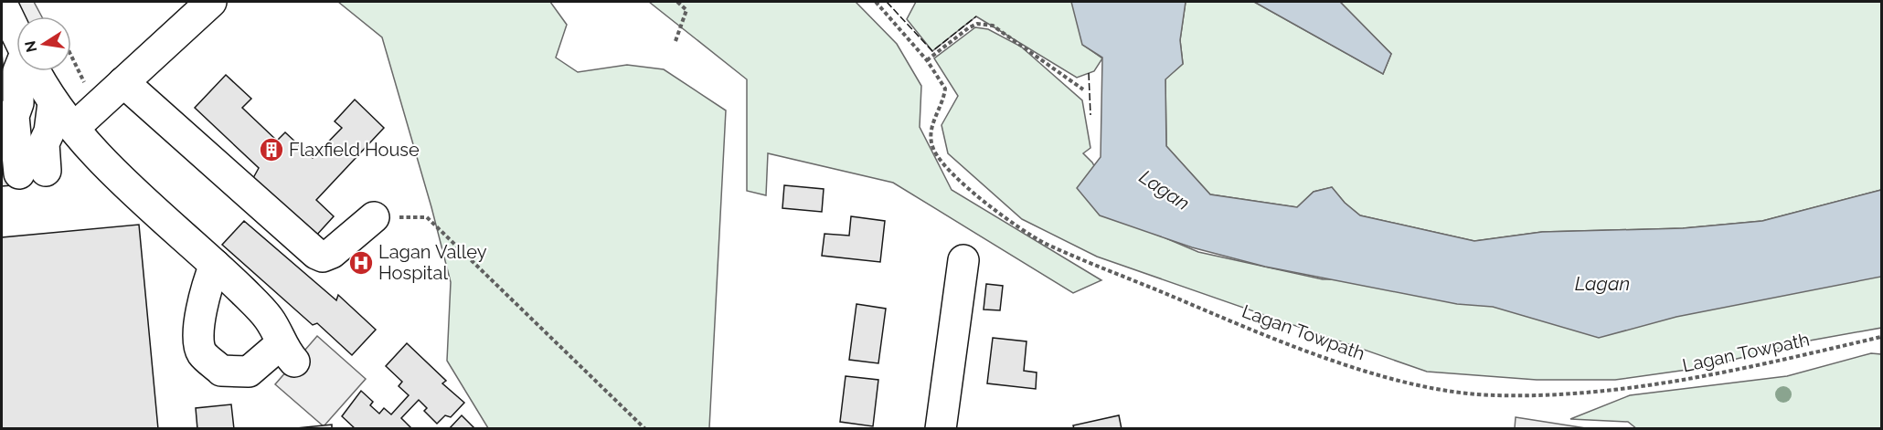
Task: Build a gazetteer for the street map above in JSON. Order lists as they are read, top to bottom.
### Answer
{
  "streets": {
    "path": ["Lagan Towpath"]
  },
  "water": ["Lagan"],
  "places": {
    "building": ["Flaxfield House"],
    "hospital": ["Lagan Valley Hospital"]
  },
  "north": "left"
}
